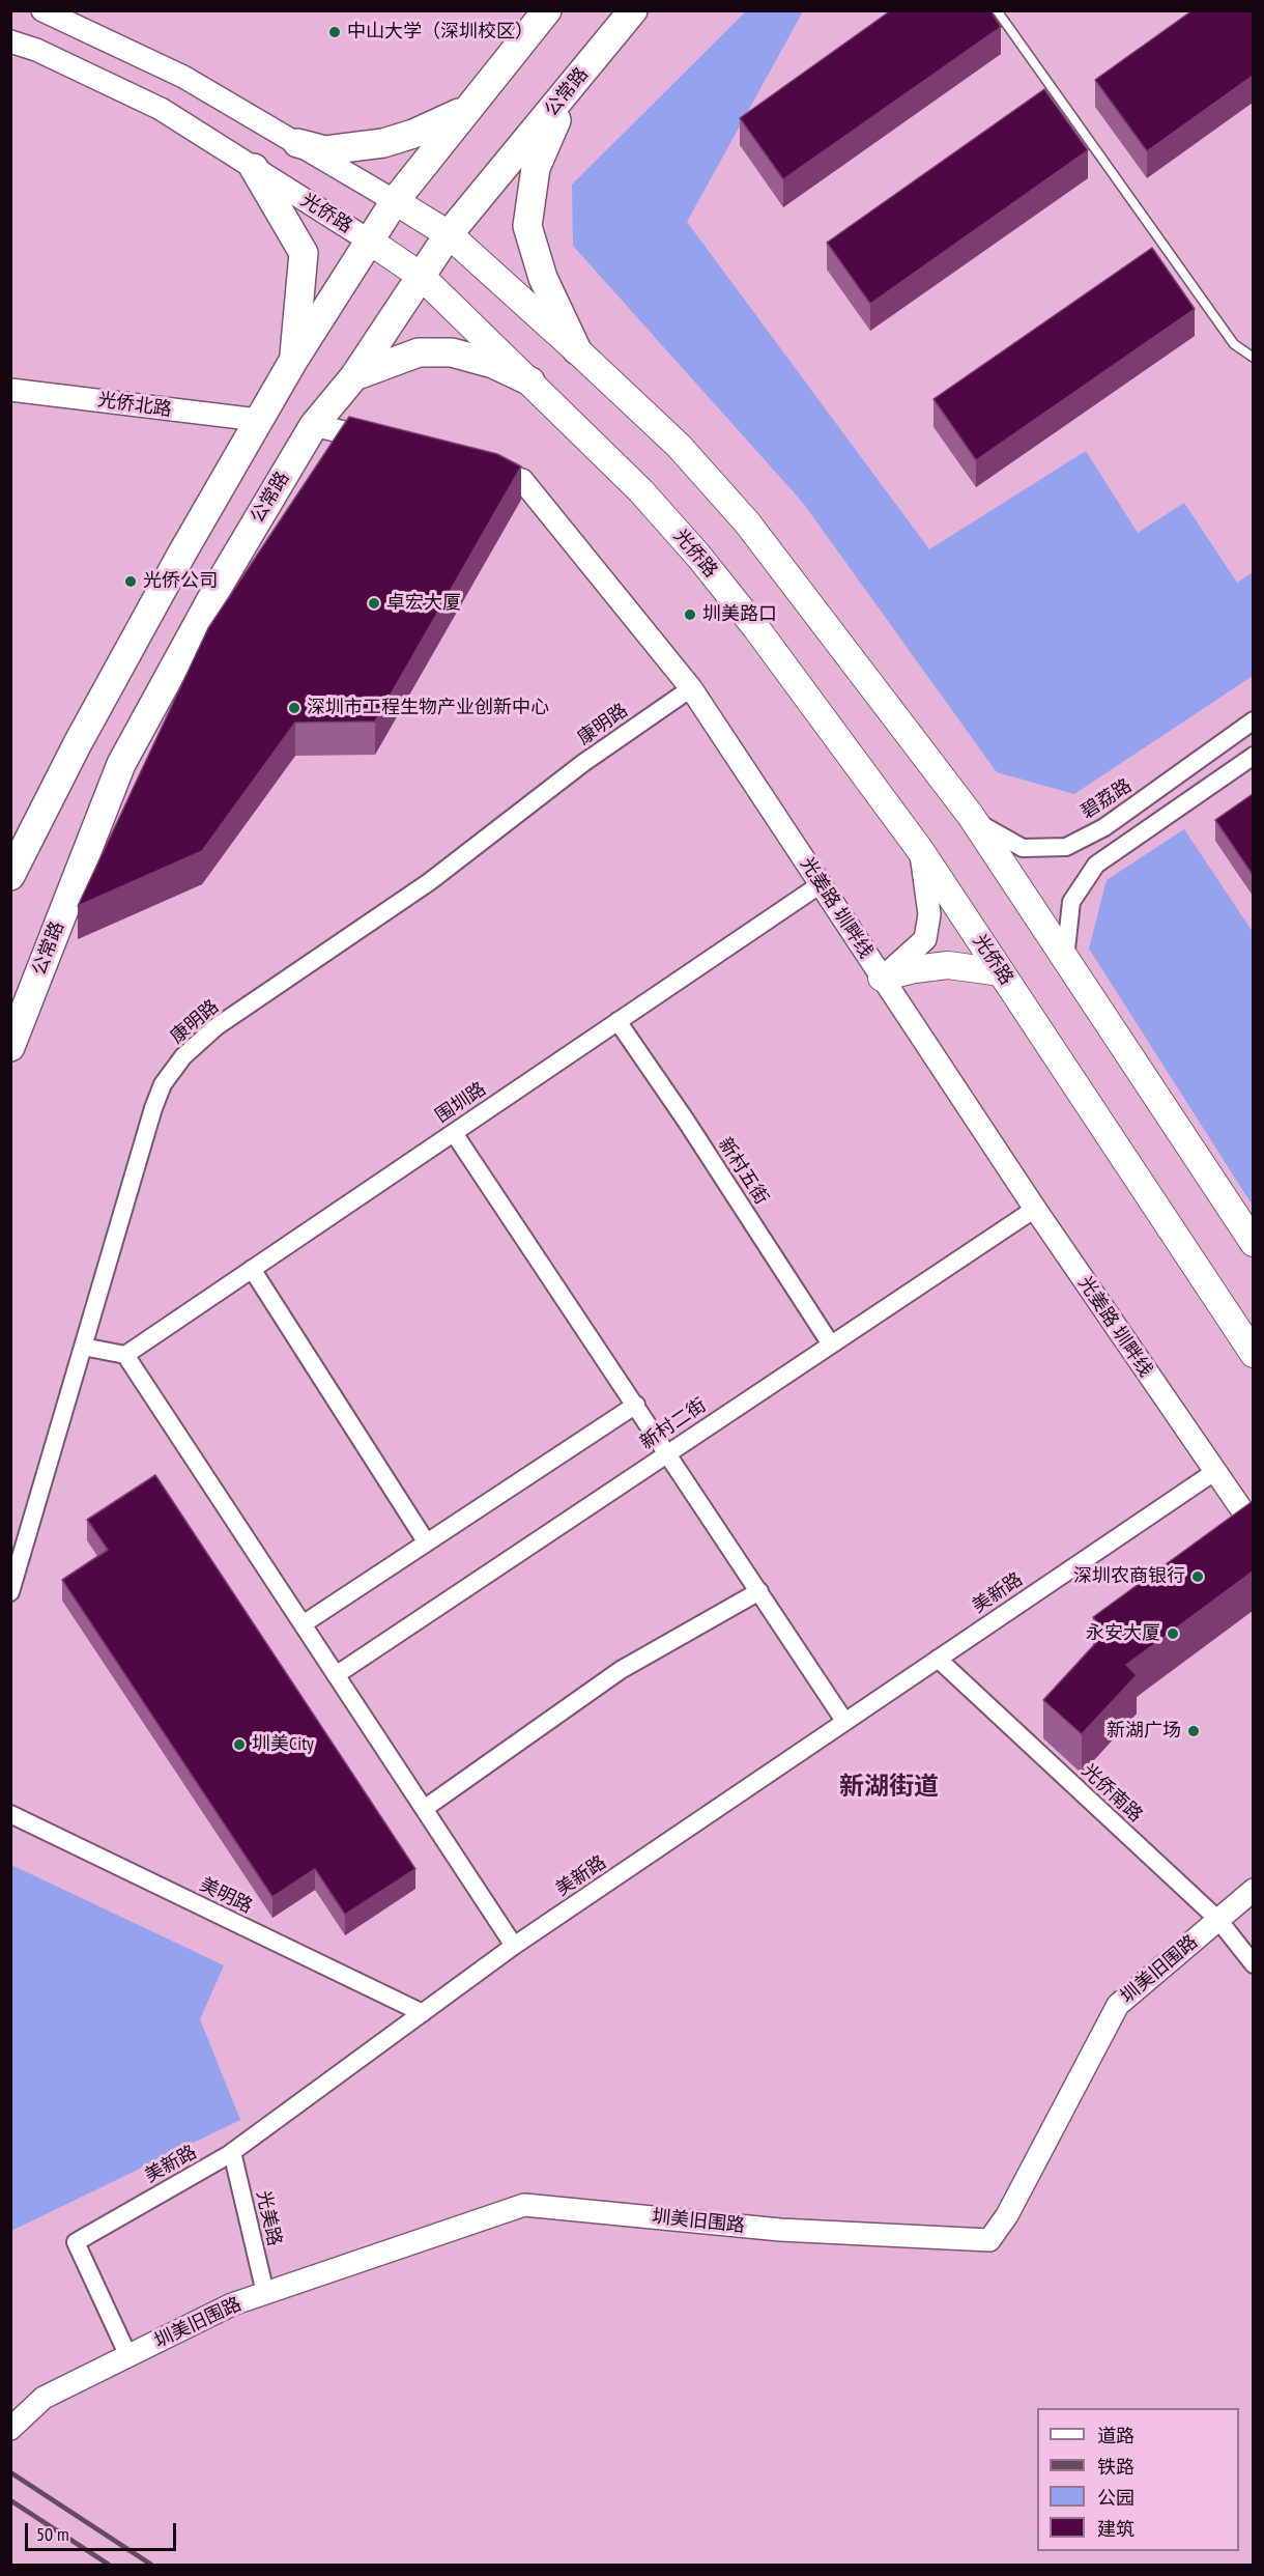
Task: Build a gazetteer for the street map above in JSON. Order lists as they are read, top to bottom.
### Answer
{
  "streets": {
    "highway": ["公常路"],
    "main road": ["光侨路"],
    "street": [
      "光侨北路",
      "康明路",
      "碧荔路",
      "光姜路 圳畔线",
      "围圳路",
      "新村五街",
      "新村二街",
      "美新路",
      "光侨南路",
      "美明路",
      "圳美旧围路",
      "光美路"
    ]
  },
  "crossings": [
    ["公常路", "光侨路"],
    ["康明路", "光姜路 圳畔线"],
    ["光姜路 圳畔线", "围圳路"],
    ["光姜路 圳畔线", "新村二街"],
    ["光姜路 圳畔线", "美新路"],
    ["围圳路", "新村五街"],
    ["新村五街", "新村二街"],
    ["美新路", "光侨南路"],
    ["美新路", "美明路"],
    ["美新路", "圳美旧围路"],
    ["美新路", "光美路"],
    ["光侨南路", "圳美旧围路"],
    ["圳美旧围路", "光美路"]
  ],
  "districts": ["新湖街道"],
  "places": [
    "中山大学（深圳校区）",
    "光侨公司",
    "卓宏大厦",
    "圳美路口",
    "深圳市工程生物产业创新中心",
    "深圳农商银行",
    "永安大厦",
    "新湖广场",
    "圳美City"
  ],
  "legend": [
    "道路",
    "铁路",
    "公园",
    "建筑"
  ],
  "scale_bar": "50 m"
}
